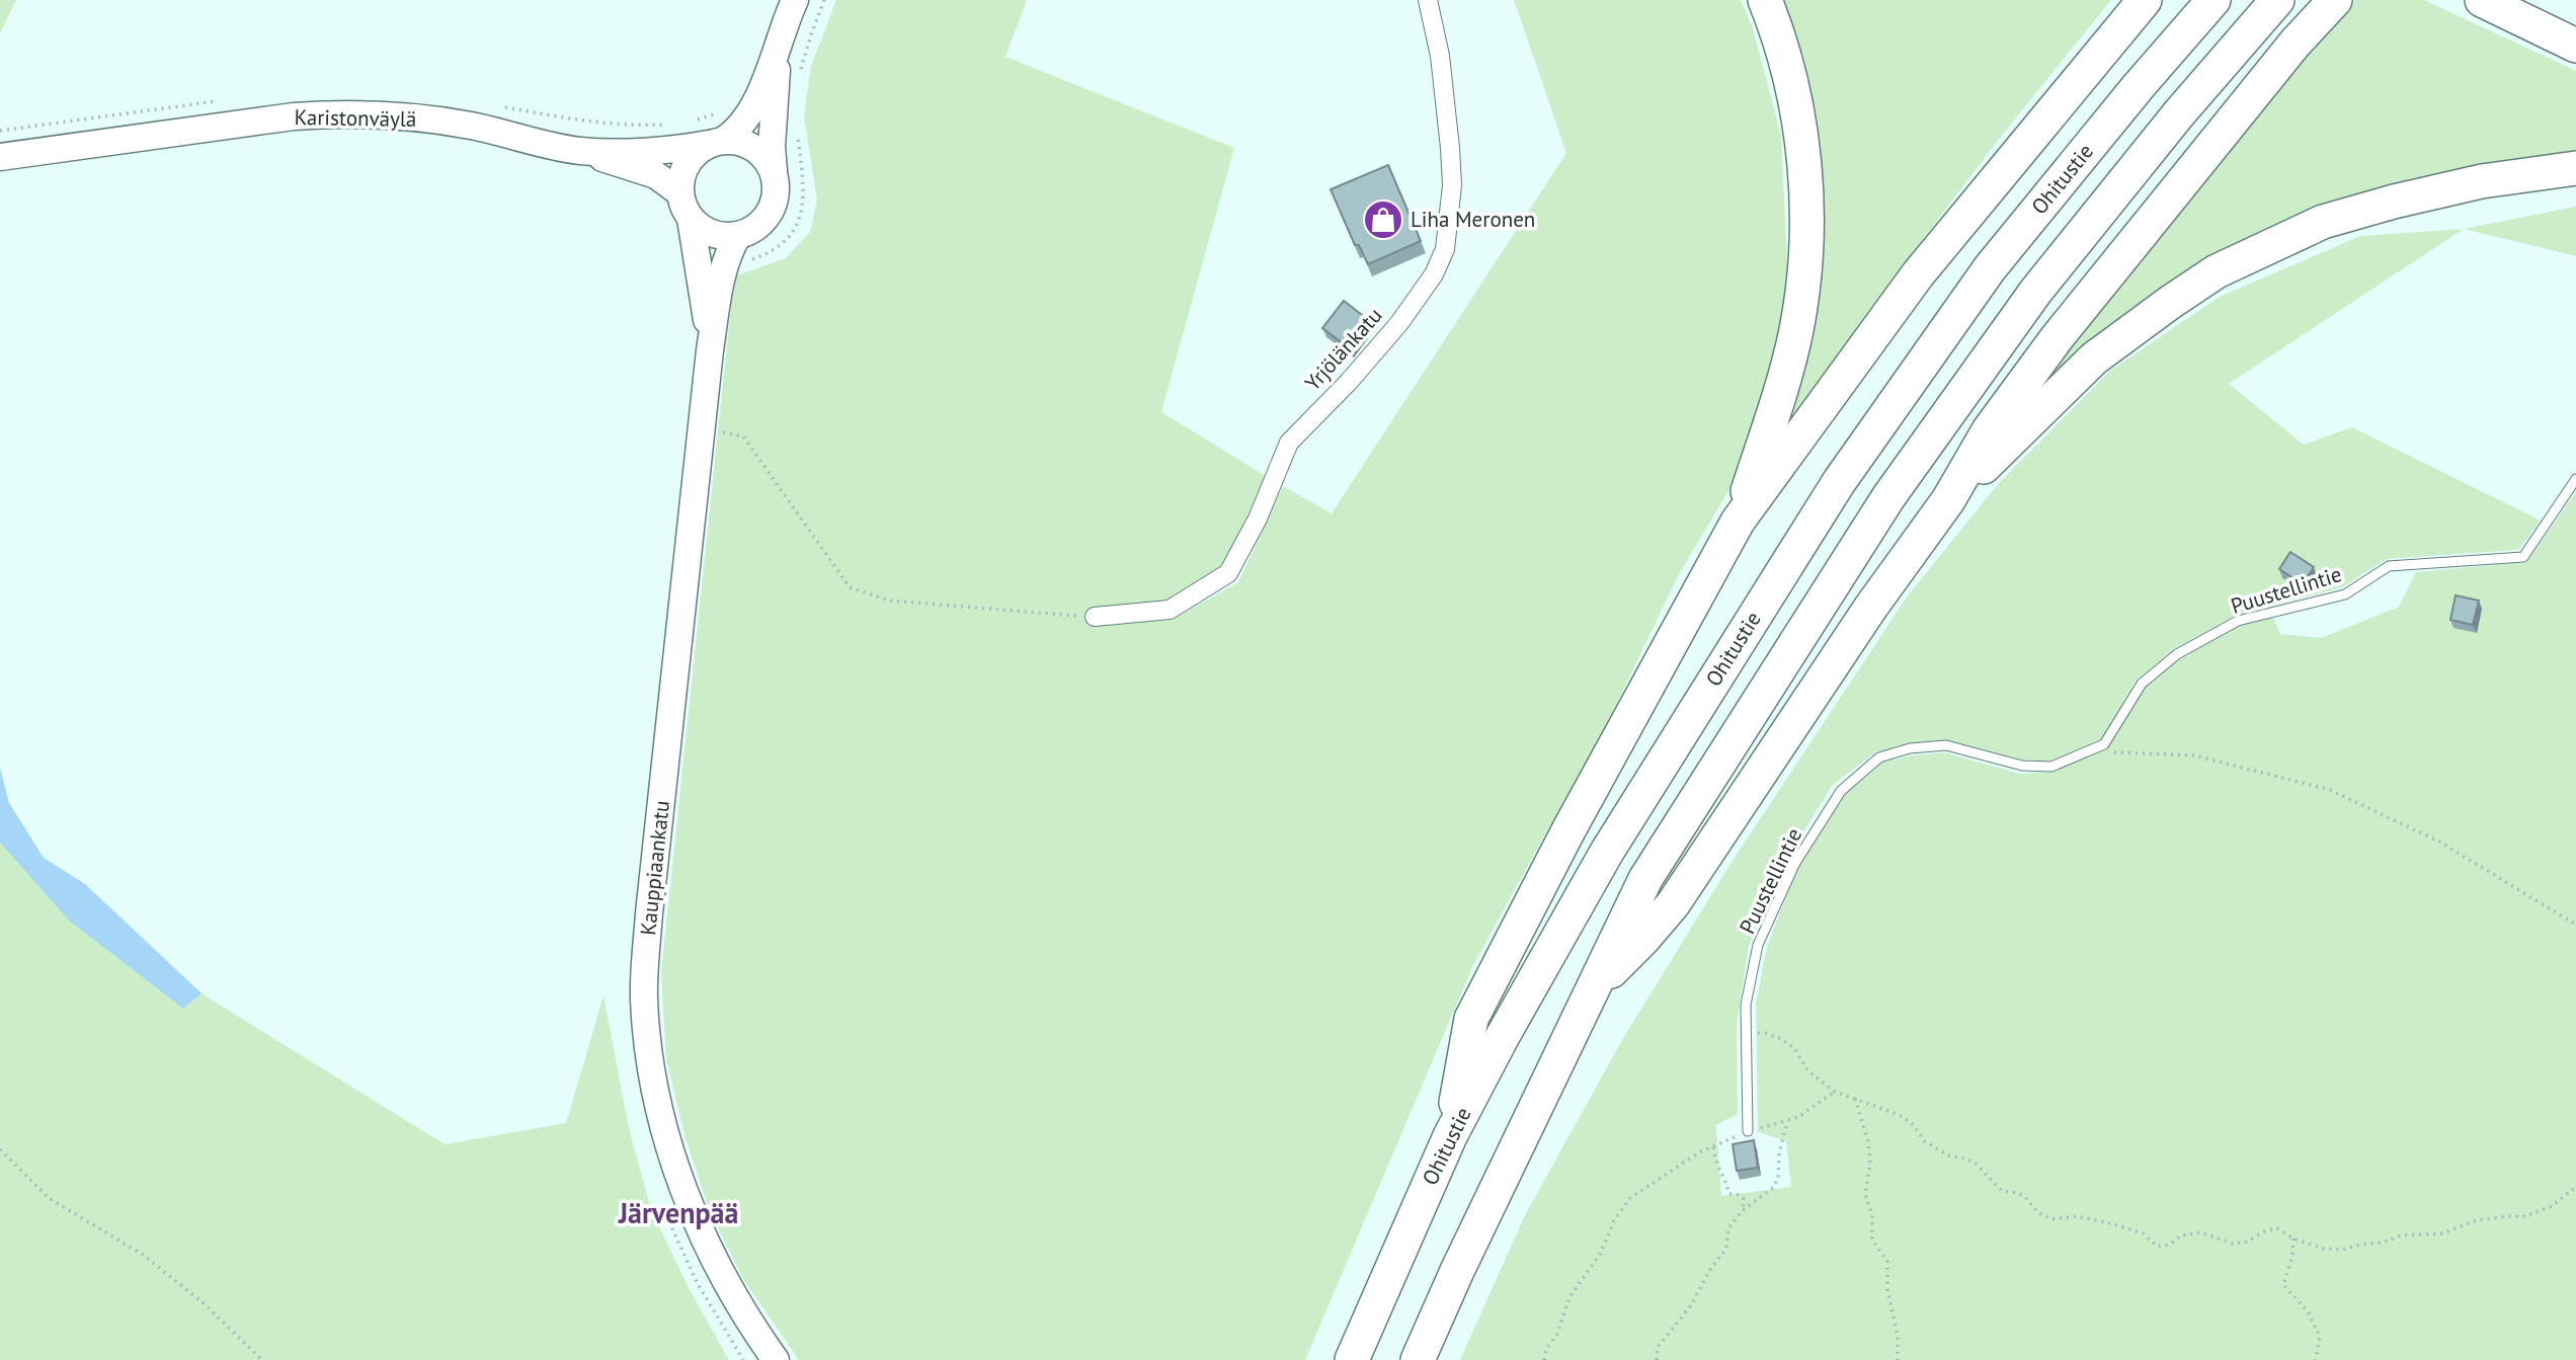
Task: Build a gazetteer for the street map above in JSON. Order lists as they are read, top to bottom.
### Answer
{
  "streets": {
    "highway": ["Ohitustie"],
    "street": ["Karistonväylä", "Yrjölänkatu", "Kauppiaankatu"],
    "lane": ["Puustellintie"]
  },
  "crossings": [
    ["Karistonväylä", "Kauppiaankatu"]
  ],
  "districts": ["Järvenpää"],
  "places": {
    "shop": ["Liha Meronen"]
  }
}
